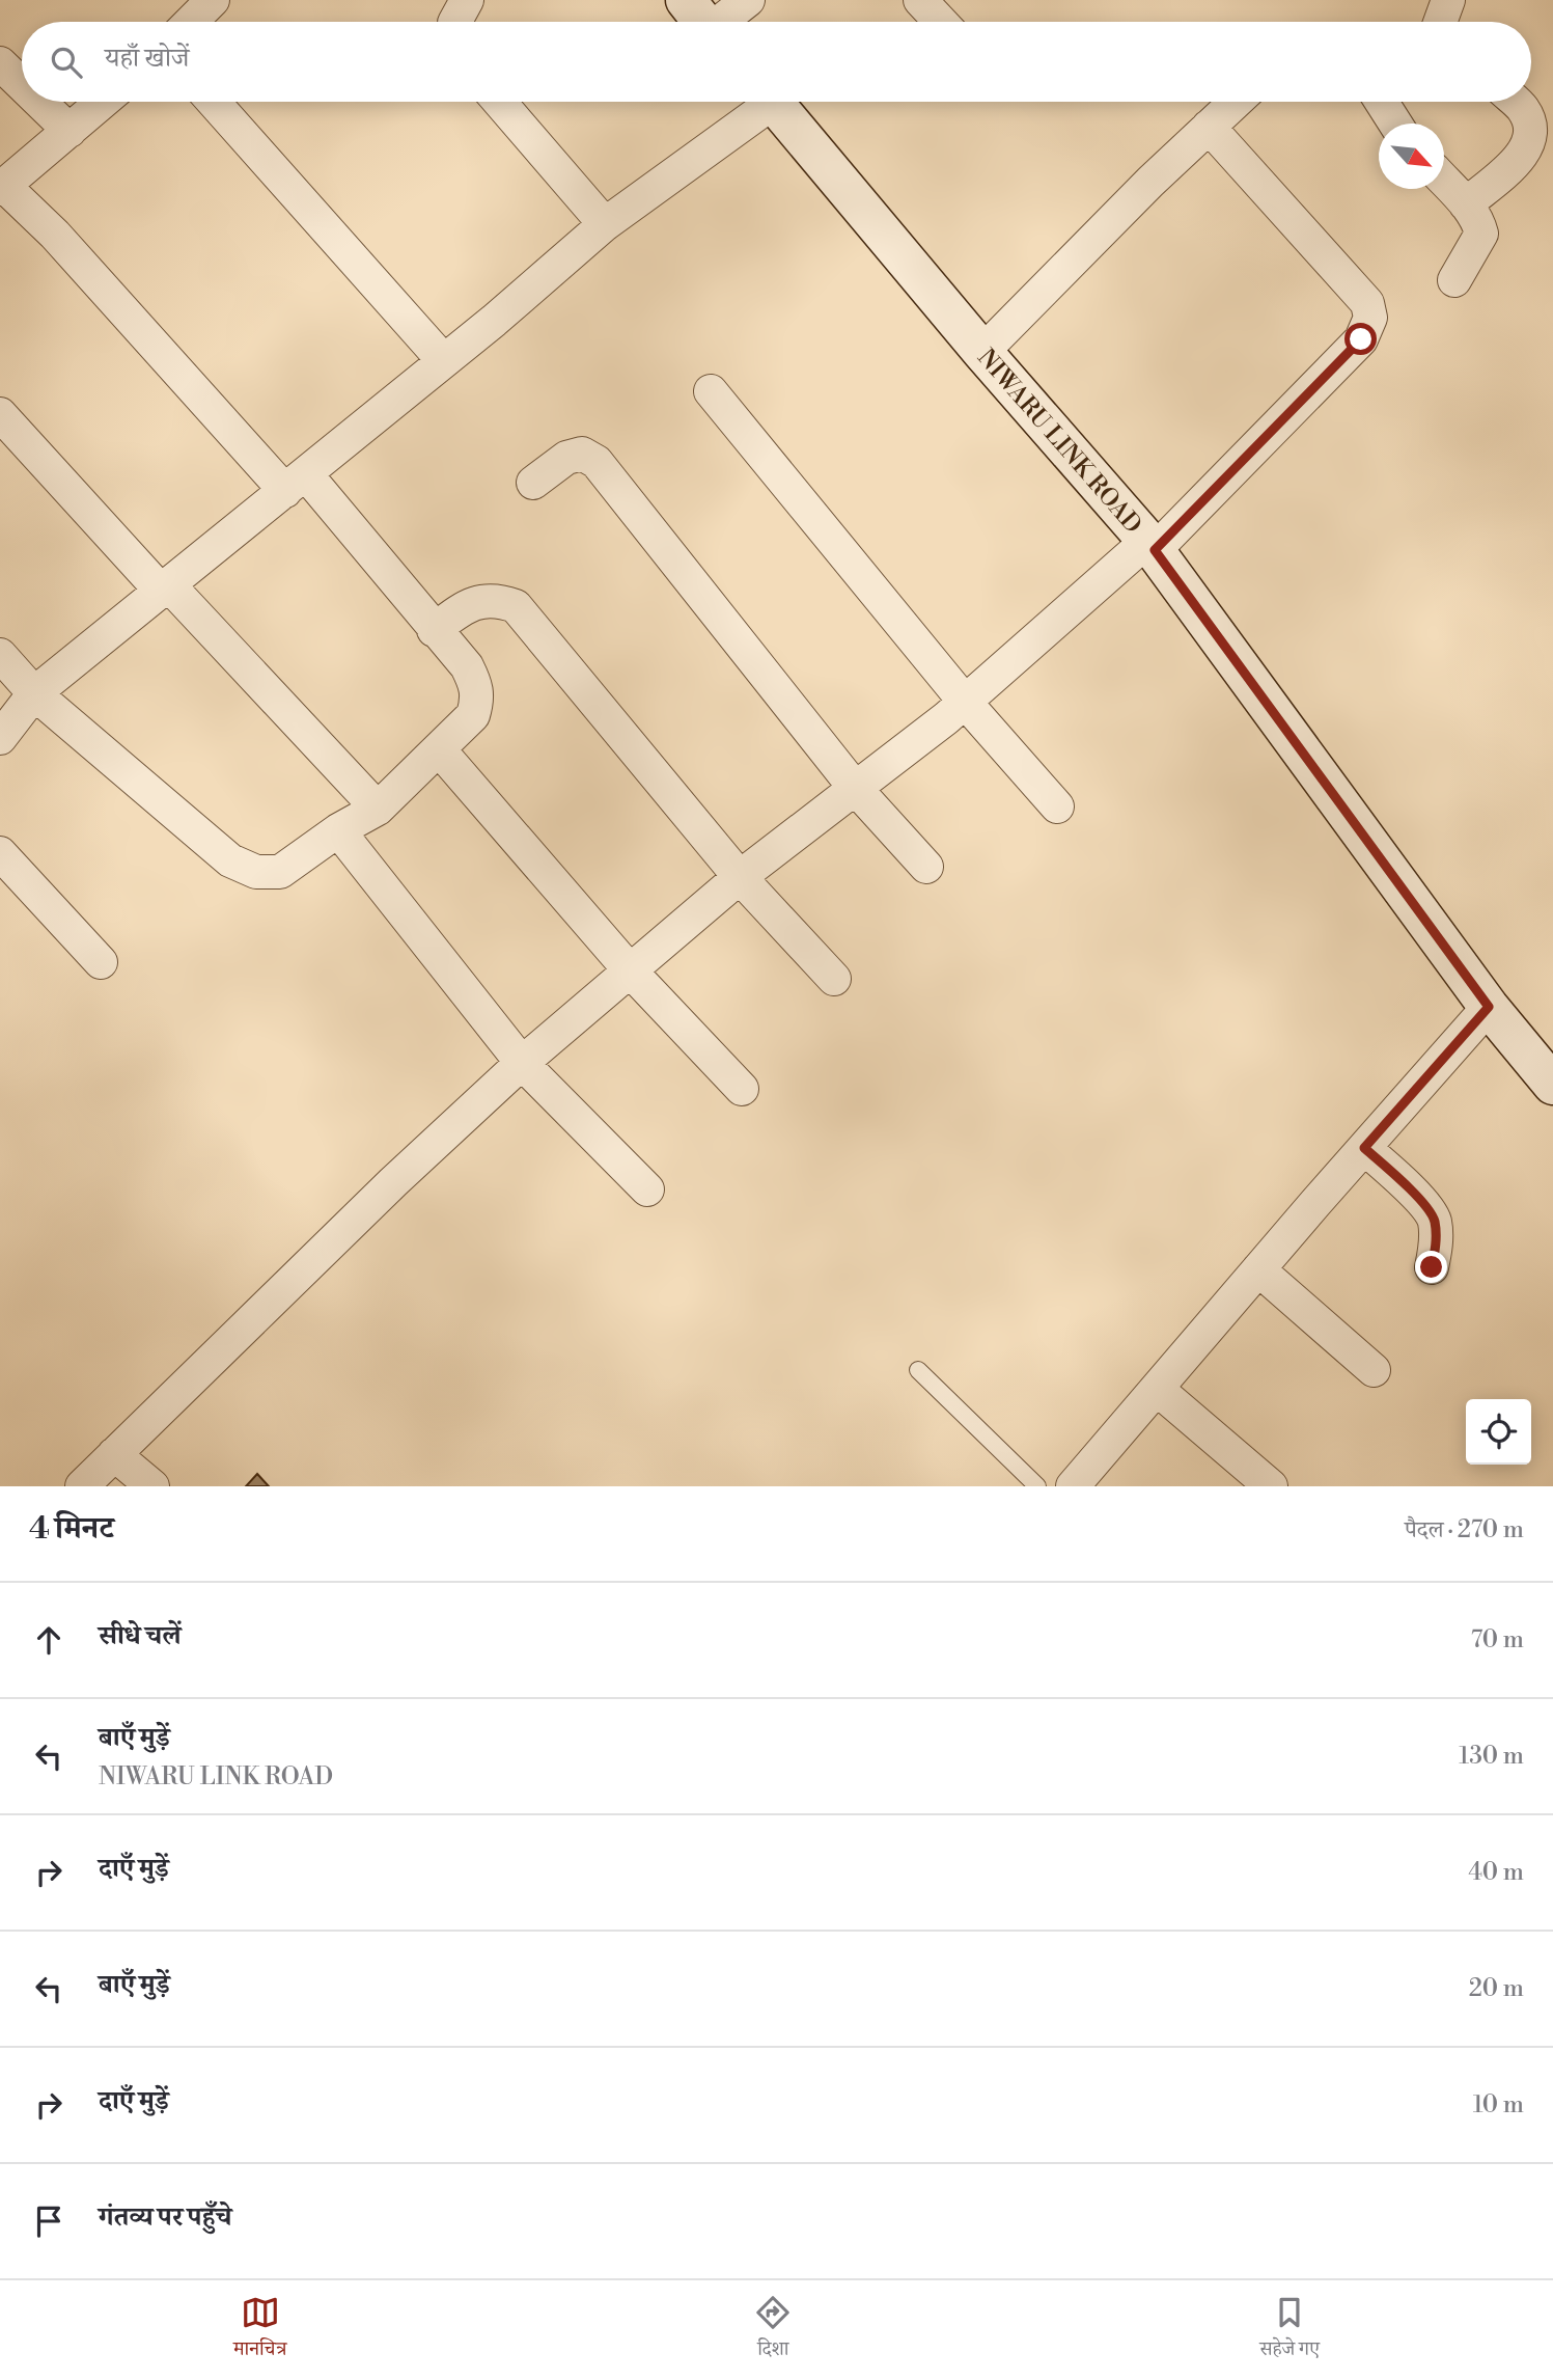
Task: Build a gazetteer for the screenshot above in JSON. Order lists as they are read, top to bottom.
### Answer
{
  "streets": {
    "street": ["NIWARU LINK ROAD"]
  },
  "north": "bottom right",
  "page": {
    "search": "यहाँ खोजें",
    "heading": ["4 मिनट", "पैदल · 270 m"],
    "list": [
      ["सीधे चलें", "70 m"],
      ["बाएँ मुड़ें", "NIWARU LINK ROAD", "130 m"],
      ["दाएँ मुड़ें", "40 m"],
      ["बाएँ मुड़ें", "20 m"],
      ["दाएँ मुड़ें", "10 m"],
      "गंतव्य पर पहुँचे"
    ],
    "nav": ["मानचित्र", "दिशा", "सहेजे गए"]
  }
}
